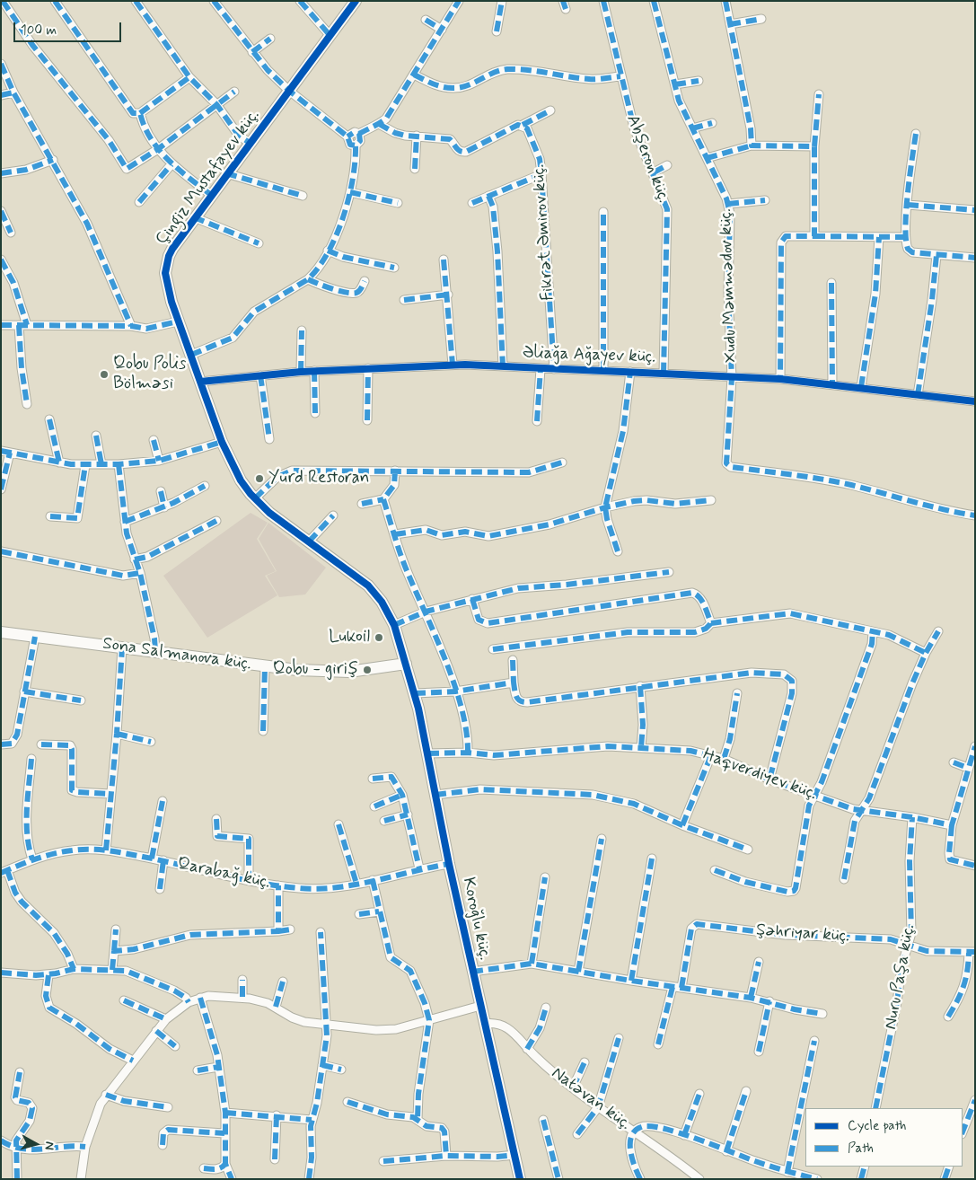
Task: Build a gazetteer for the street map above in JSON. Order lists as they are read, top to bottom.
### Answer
{
  "streets": {
    "street": [
      "Abşeron küç.",
      "Çingiz Mustafayev küç.",
      "Fikrət Əmirov küç.",
      "Xudu Məmmədov küç.",
      "Əliağa Ağayev küç.",
      "Sona Salmanova küç.",
      "Haqverdiyev küç.",
      "Qarabağ küç.",
      "Koroğlu küç.",
      "Şəhriyar küç.",
      "Nuru Paşa küç.",
      "Natəvan küç."
    ]
  },
  "crossings": [
    ["Abşeron küç.", "Əliağa Ağayev küç."],
    ["Çingiz Mustafayev küç.", "Əliağa Ağayev küç."],
    ["Çingiz Mustafayev küç.", "Sona Salmanova küç."],
    ["Çingiz Mustafayev küç.", "Koroğlu küç."],
    ["Fikrət Əmirov küç.", "Əliağa Ağayev küç."],
    ["Xudu Məmmədov küç.", "Əliağa Ağayev küç."],
    ["Sona Salmanova küç.", "Koroğlu küç."],
    ["Haqverdiyev küç.", "Koroğlu küç."],
    ["Haqverdiyev küç.", "Nuru Paşa küç."],
    ["Qarabağ küç.", "Koroğlu küç."],
    ["Koroğlu küç.", "Natəvan küç."],
    ["Şəhriyar küç.", "Nuru Paşa küç."]
  ],
  "places": [
    "Qobu Polis Bölməsi",
    "Yurd Restoran",
    "Lukoil",
    "Qobu - giriş"
  ],
  "legend": ["Cycle path", "Path"],
  "scale_bar": "100 m",
  "north": "right"
}
